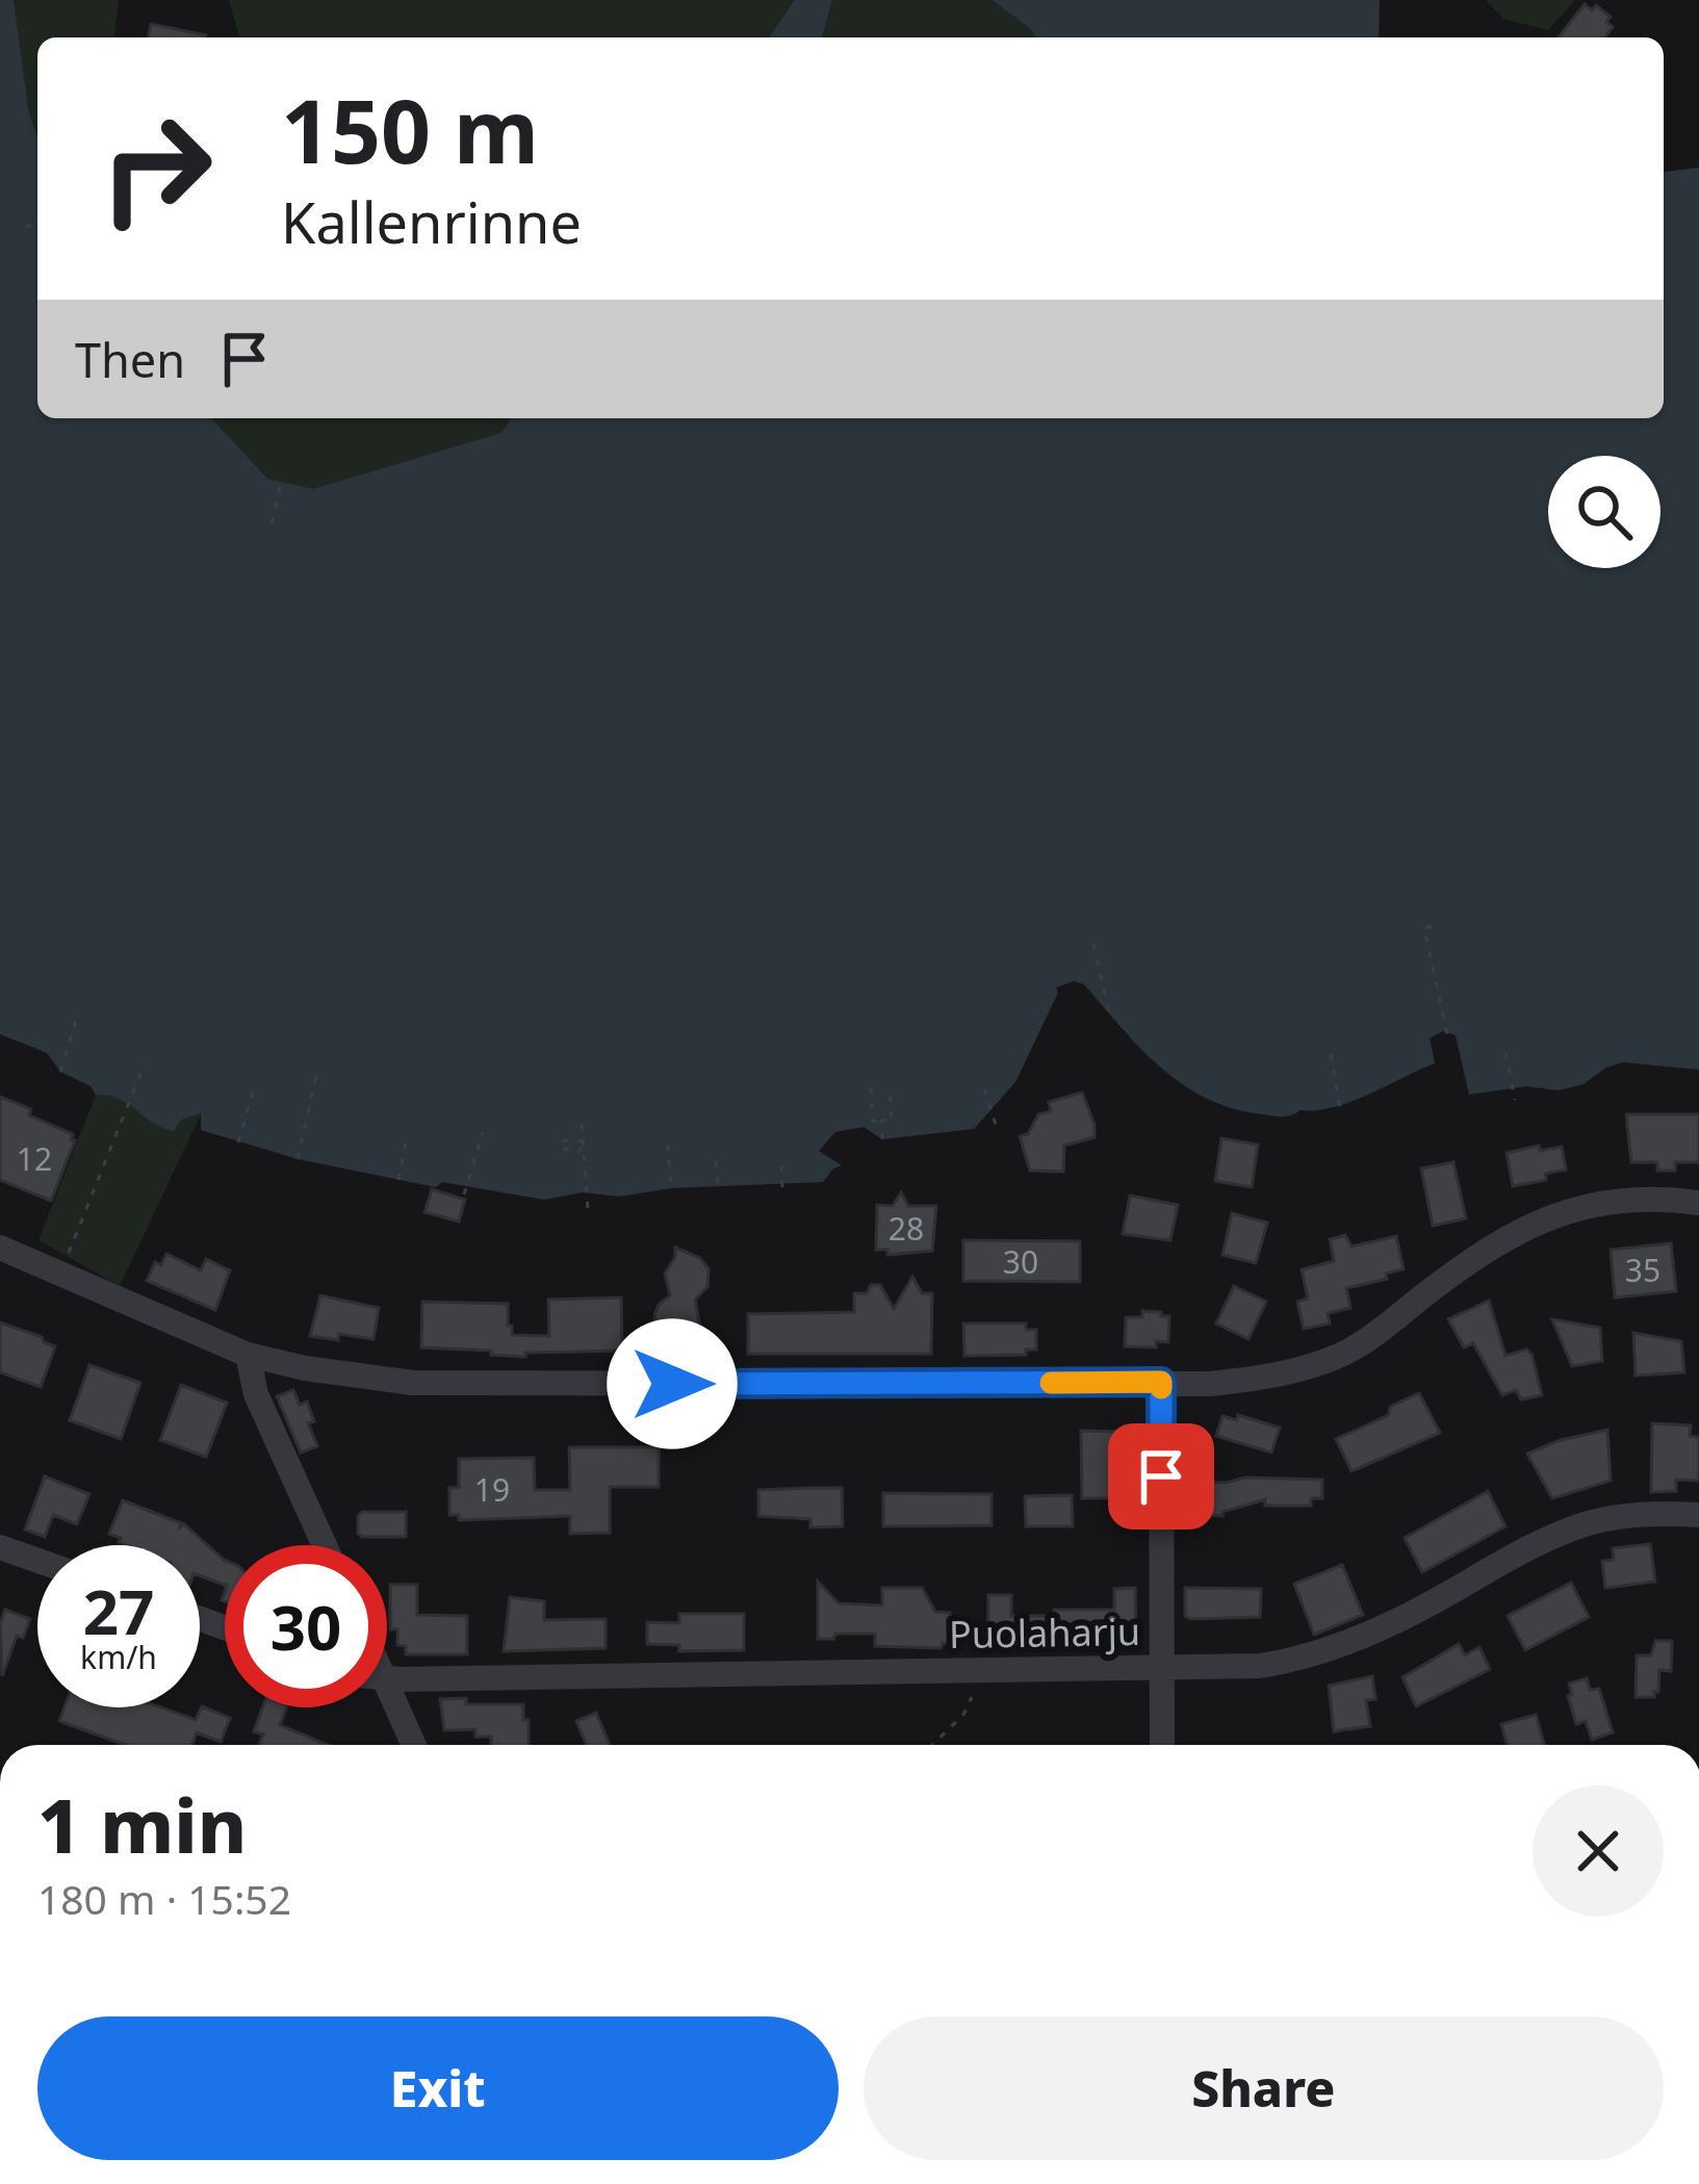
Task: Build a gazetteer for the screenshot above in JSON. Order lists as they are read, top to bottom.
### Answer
{
  "streets": {
    "street": ["Puolaharju"]
  },
  "house_numbers": [
    "12",
    "28",
    "30",
    "35",
    "19"
  ],
  "page": {
    "turn": ["150 m", "Kallenrinne"],
    "then": "Then",
    "speed": "27 km/h",
    "limit": "30",
    "heading": ["1 min", "180 m · 15:52"],
    "buttons": ["Exit", "Share"]
  }
}
